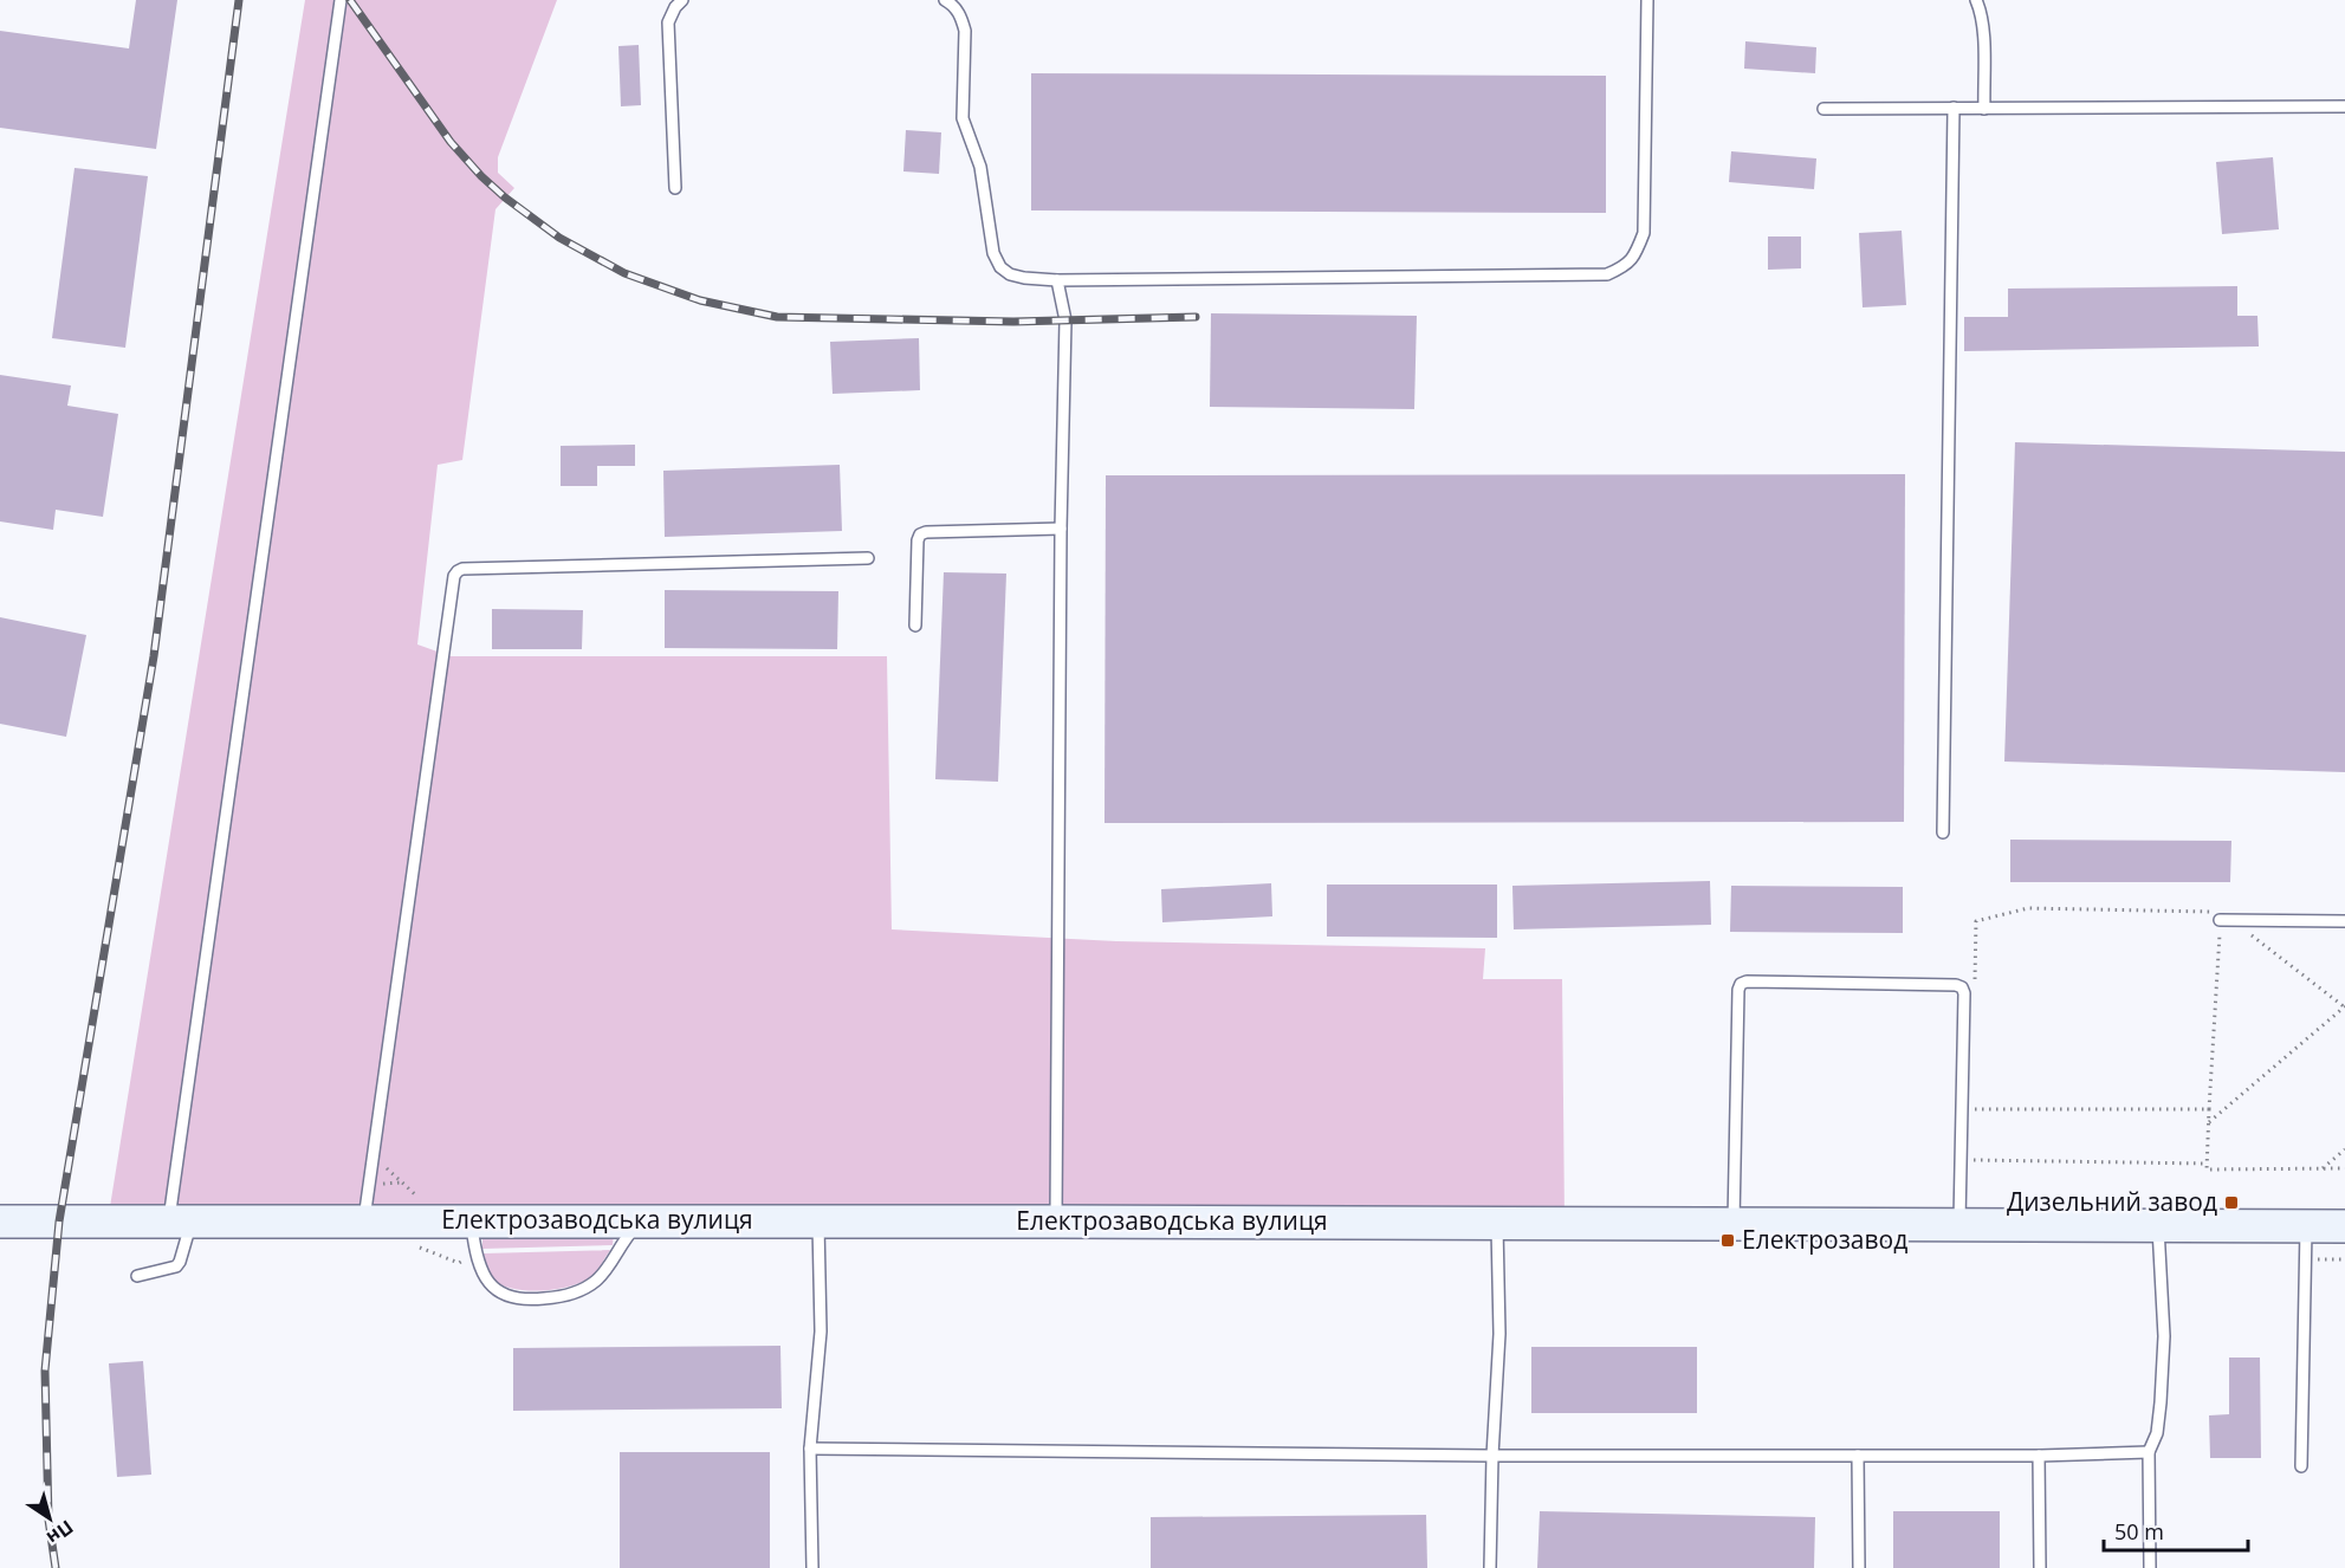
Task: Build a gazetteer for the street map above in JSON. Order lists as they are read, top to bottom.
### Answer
{
  "streets": {
    "main road": ["Електрозаводська вулиця"]
  },
  "places": {
    "transit": ["Дизельний завод", "Електрозавод"]
  },
  "scale_bar": "50 m",
  "north": "bottom right"
}
